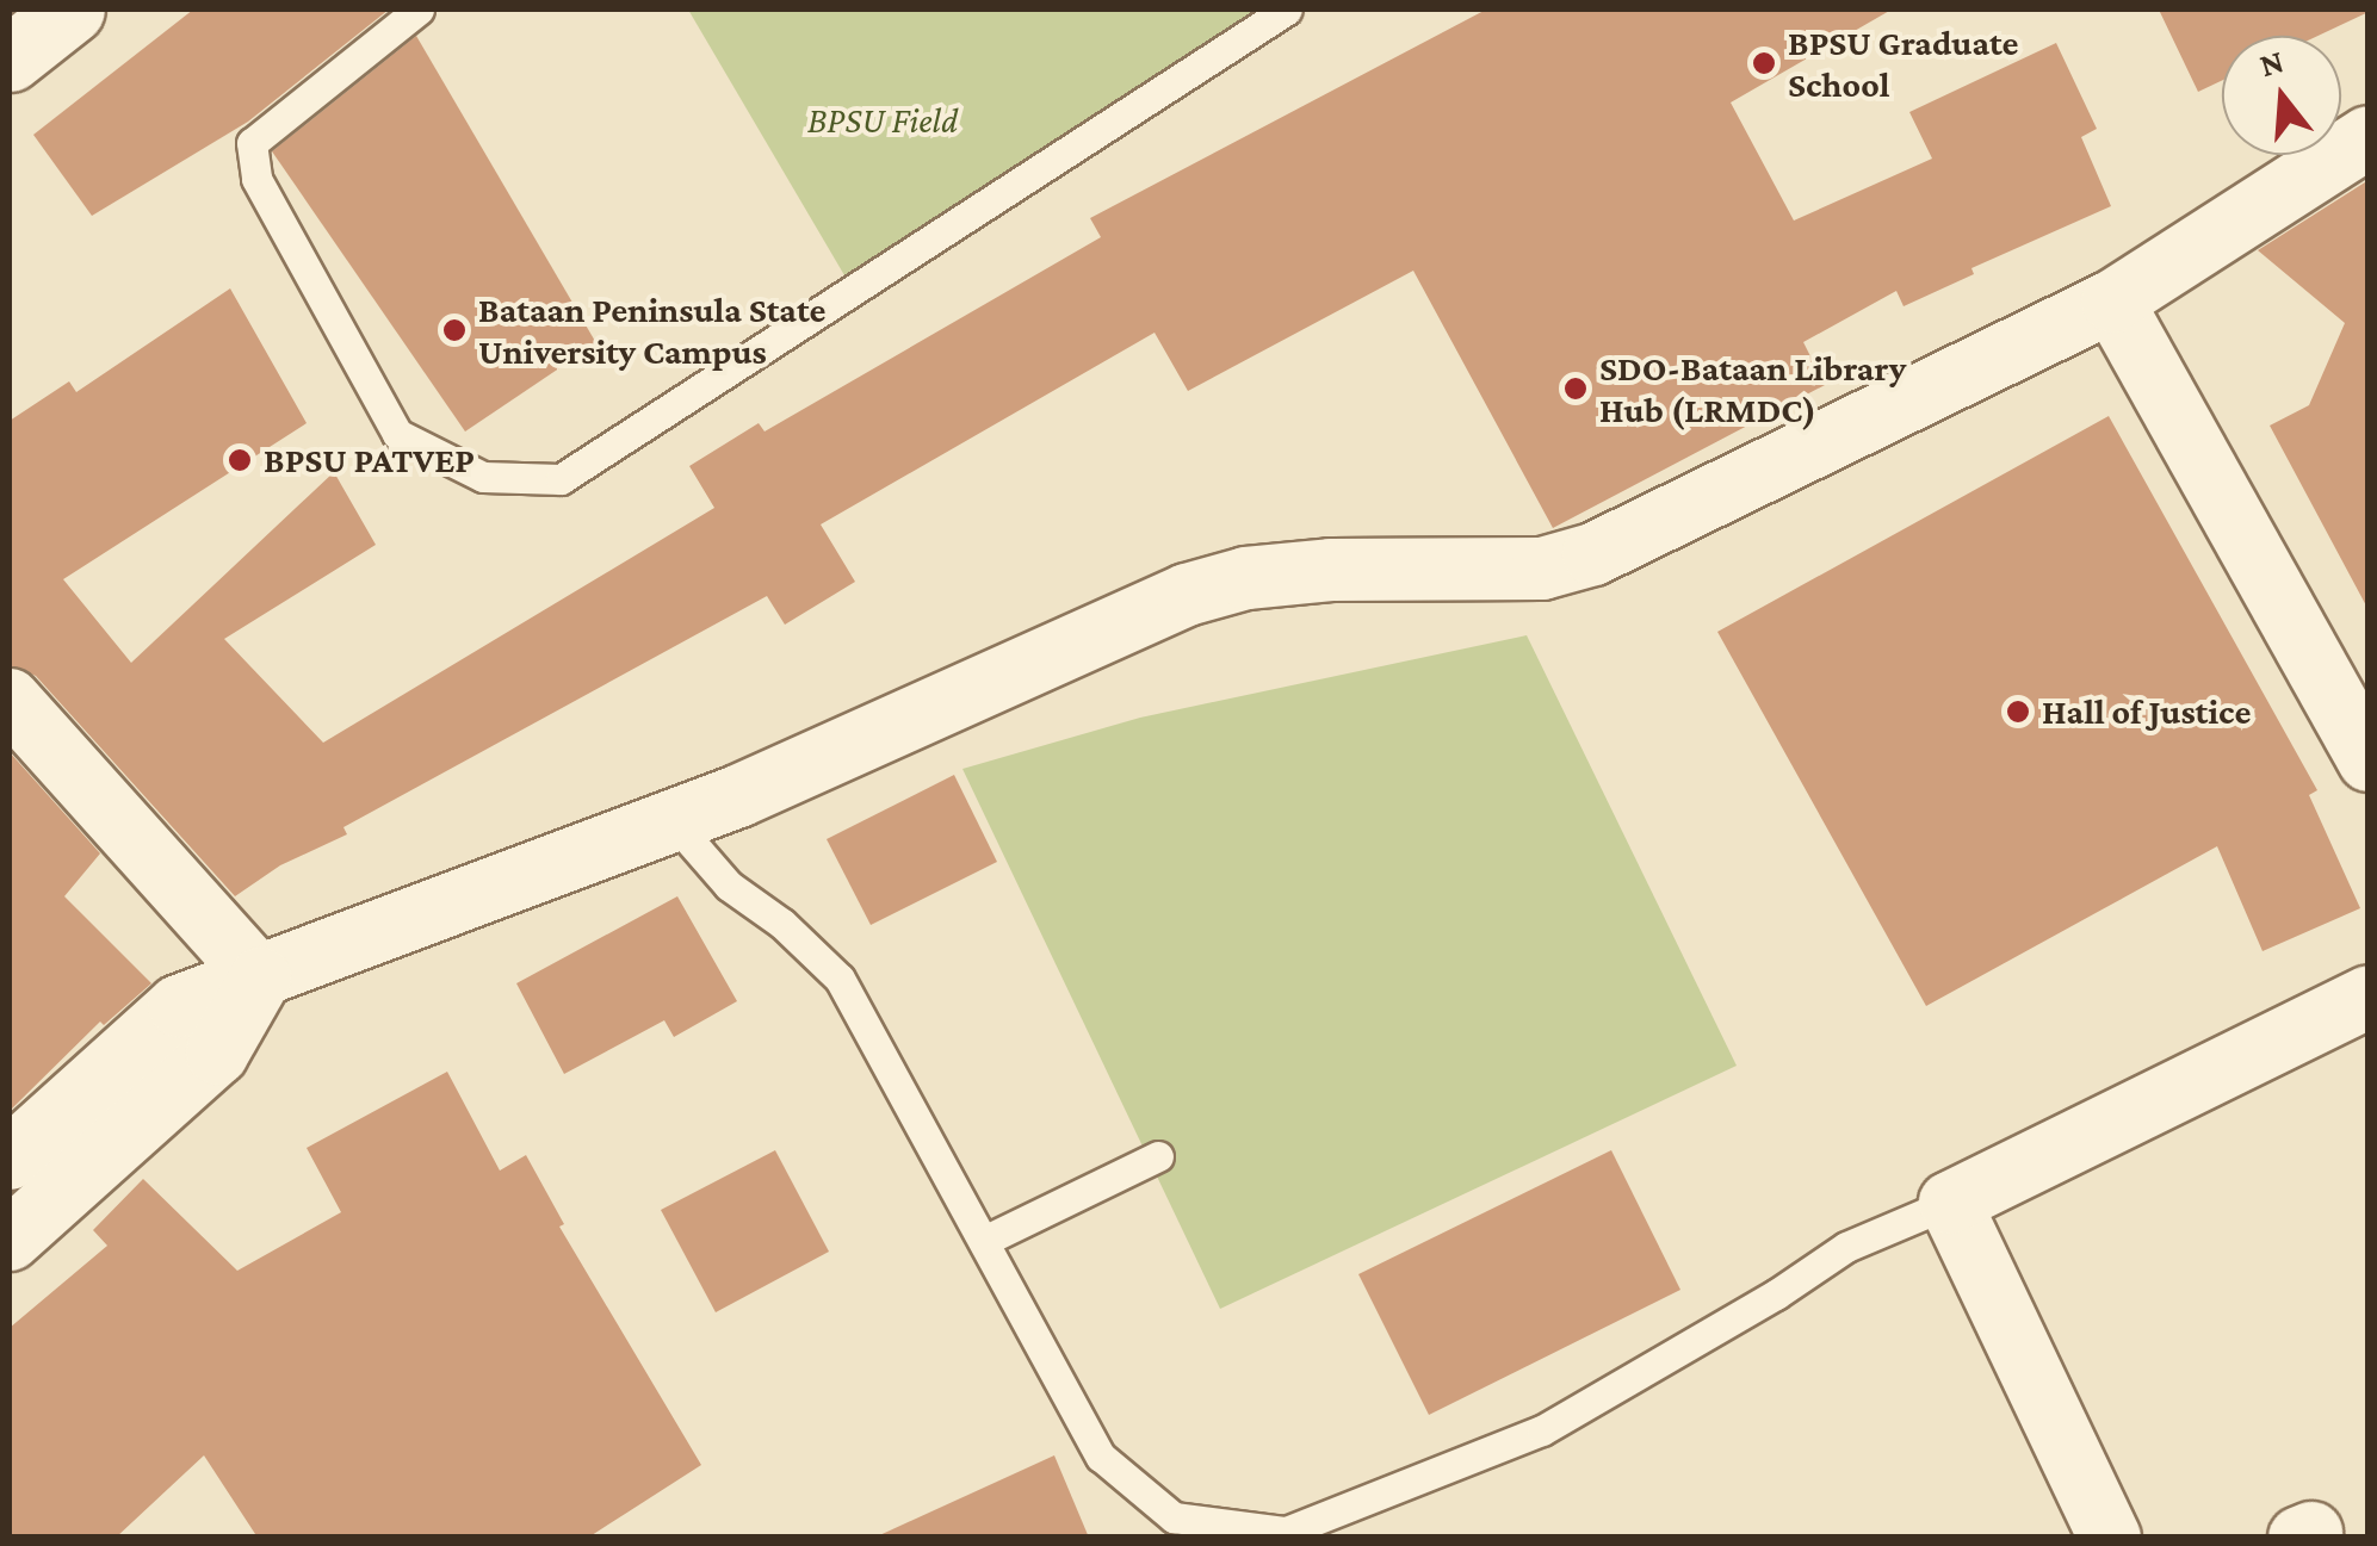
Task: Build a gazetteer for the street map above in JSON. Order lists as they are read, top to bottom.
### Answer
{
  "parks": ["BPSU Field"],
  "places": [
    "BPSU Graduate School",
    "Bataan Peninsula State University Campus",
    "SDO-Bataan Library Hub (LRMDC)",
    "BPSU PATVEP",
    "Hall of Justice"
  ],
  "north": "top"
}
